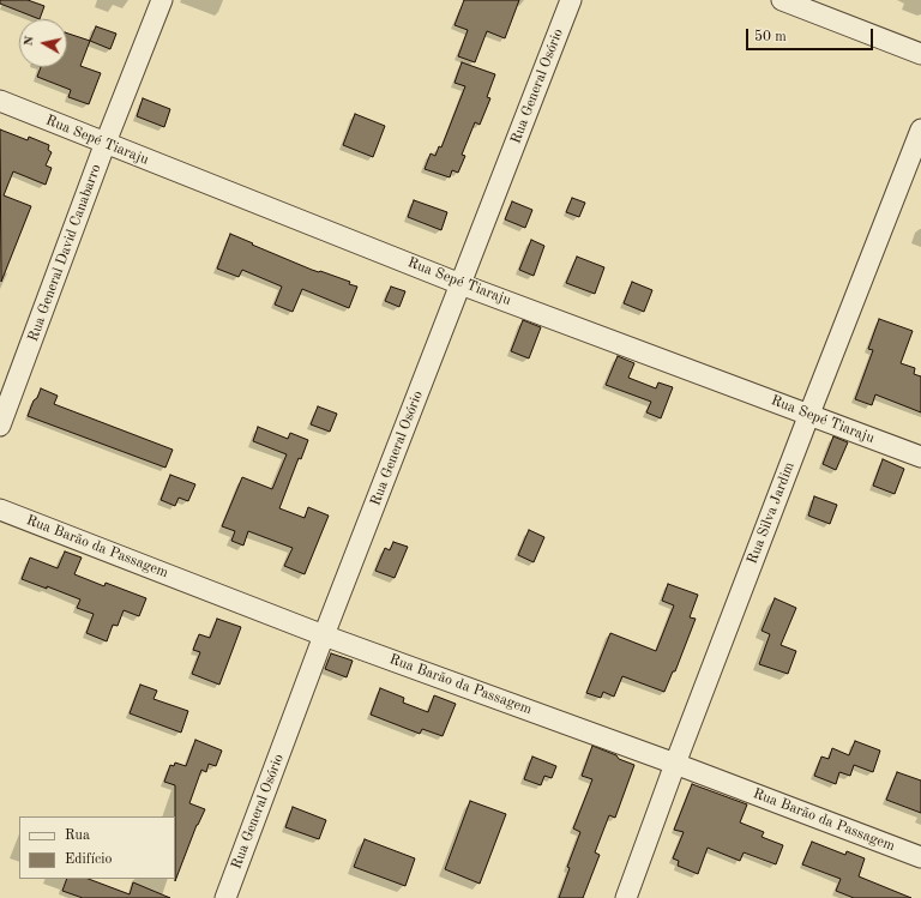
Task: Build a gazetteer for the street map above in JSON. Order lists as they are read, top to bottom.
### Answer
{
  "streets": {
    "street": [
      "Rua General Osório",
      "Rua Sepé Tiaraju",
      "Rua General David Canabarro",
      "Rua Silva Jardim",
      "Rua Barão da Passagem"
    ]
  },
  "crossings": [
    ["Rua General Osório", "Rua Sepé Tiaraju"],
    ["Rua General Osório", "Rua Barão da Passagem"],
    ["Rua Sepé Tiaraju", "Rua General David Canabarro"],
    ["Rua Sepé Tiaraju", "Rua Silva Jardim"],
    ["Rua Silva Jardim", "Rua Barão da Passagem"]
  ],
  "legend": ["Rua", "Edifício"],
  "scale_bar": "50 m",
  "north": "left"
}
